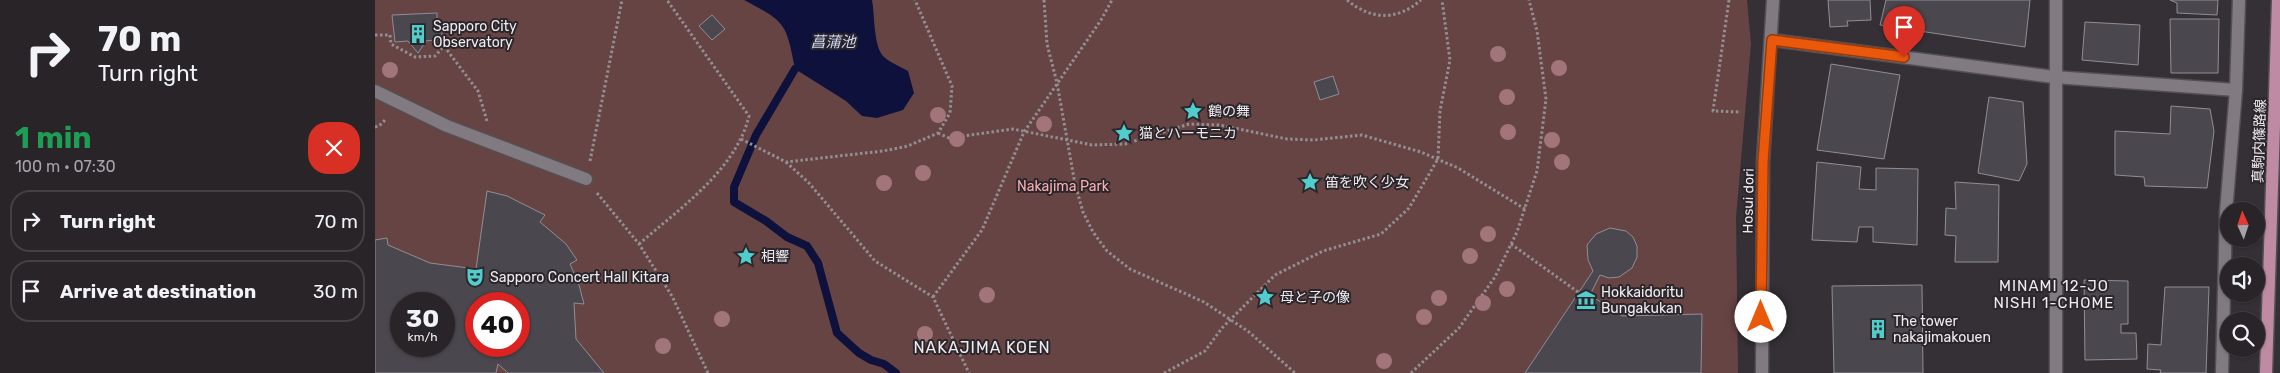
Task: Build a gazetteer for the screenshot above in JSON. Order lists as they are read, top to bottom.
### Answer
{
  "streets": {
    "main road": ["真駒内篠路線"],
    "street": ["Hosui dori"]
  },
  "districts": ["MINAMI 12-JO NISHI 1-CHOME", "NAKAJIMA KOEN"],
  "water": ["菖蒲池"],
  "parks": ["Nakajima Park"],
  "places": {
    "building": ["Sapporo City Observatory", "The tower nakajimakouen"],
    "place": [
      "鶴の舞",
      "猫とハーモニカ",
      "笛を吹く少女",
      "相響",
      "母と子の像"
    ],
    "theatre": ["Sapporo Concert Hall Kitara"],
    "museum": ["Hokkaidoritu Bungakukan"]
  },
  "north": "top",
  "page": {
    "turn": ["70 m", "Turn right"],
    "heading": ["1 min", "100 m · 07:30"],
    "list": [
      {
        "name": "Turn right",
        "value": "70 m"
      },
      {
        "name": "Arrive at destination",
        "value": "30 m"
      }
    ],
    "speed": "30 km/h",
    "limit": "40"
  }
}
